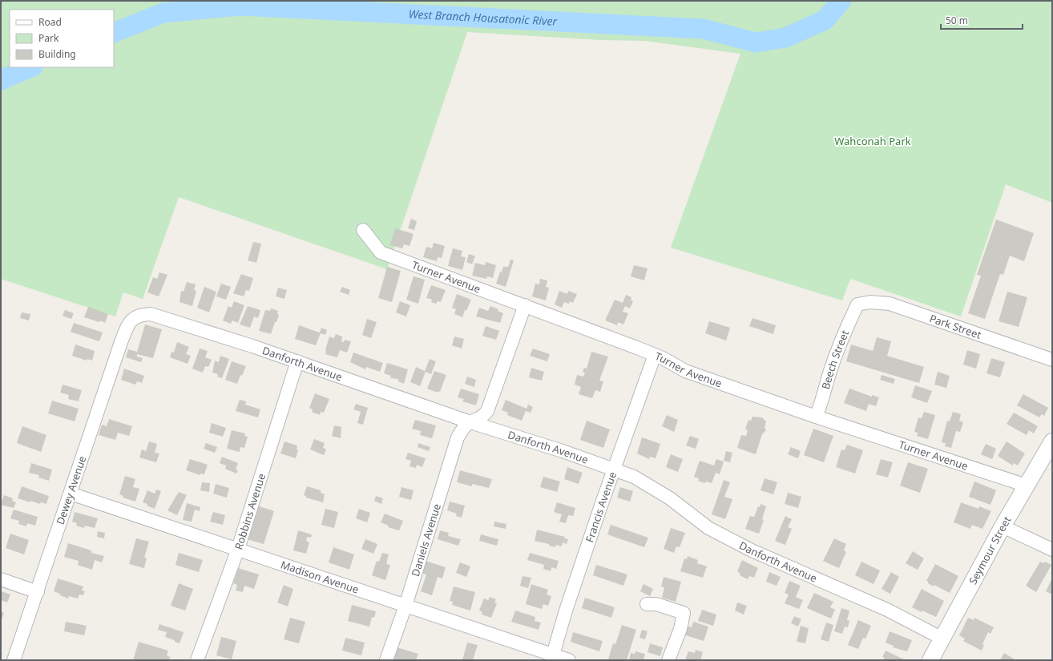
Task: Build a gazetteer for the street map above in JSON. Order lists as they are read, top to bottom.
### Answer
{
  "streets": {
    "street": [
      "Turner Avenue",
      "Park Street",
      "Beech Street",
      "Danforth Avenue",
      "Dewey Avenue",
      "Francis Avenue",
      "Robbins Avenue",
      "Daniels Avenue",
      "Seymour Street",
      "Madison Avenue"
    ]
  },
  "crossings": [
    ["Turner Avenue", "Beech Street"],
    ["Turner Avenue", "Francis Avenue"],
    ["Turner Avenue", "Daniels Avenue"],
    ["Turner Avenue", "Seymour Street"],
    ["Park Street", "Beech Street"],
    ["Danforth Avenue", "Dewey Avenue"],
    ["Danforth Avenue", "Francis Avenue"],
    ["Danforth Avenue", "Robbins Avenue"],
    ["Danforth Avenue", "Daniels Avenue"],
    ["Danforth Avenue", "Seymour Street"],
    ["Dewey Avenue", "Madison Avenue"],
    ["Francis Avenue", "Madison Avenue"],
    ["Robbins Avenue", "Madison Avenue"],
    ["Daniels Avenue", "Madison Avenue"]
  ],
  "water": ["West Branch Housatonic River"],
  "parks": ["Wahconah Park"],
  "legend": ["Road", "Park", "Building"],
  "scale_bar": "50 m"
}
